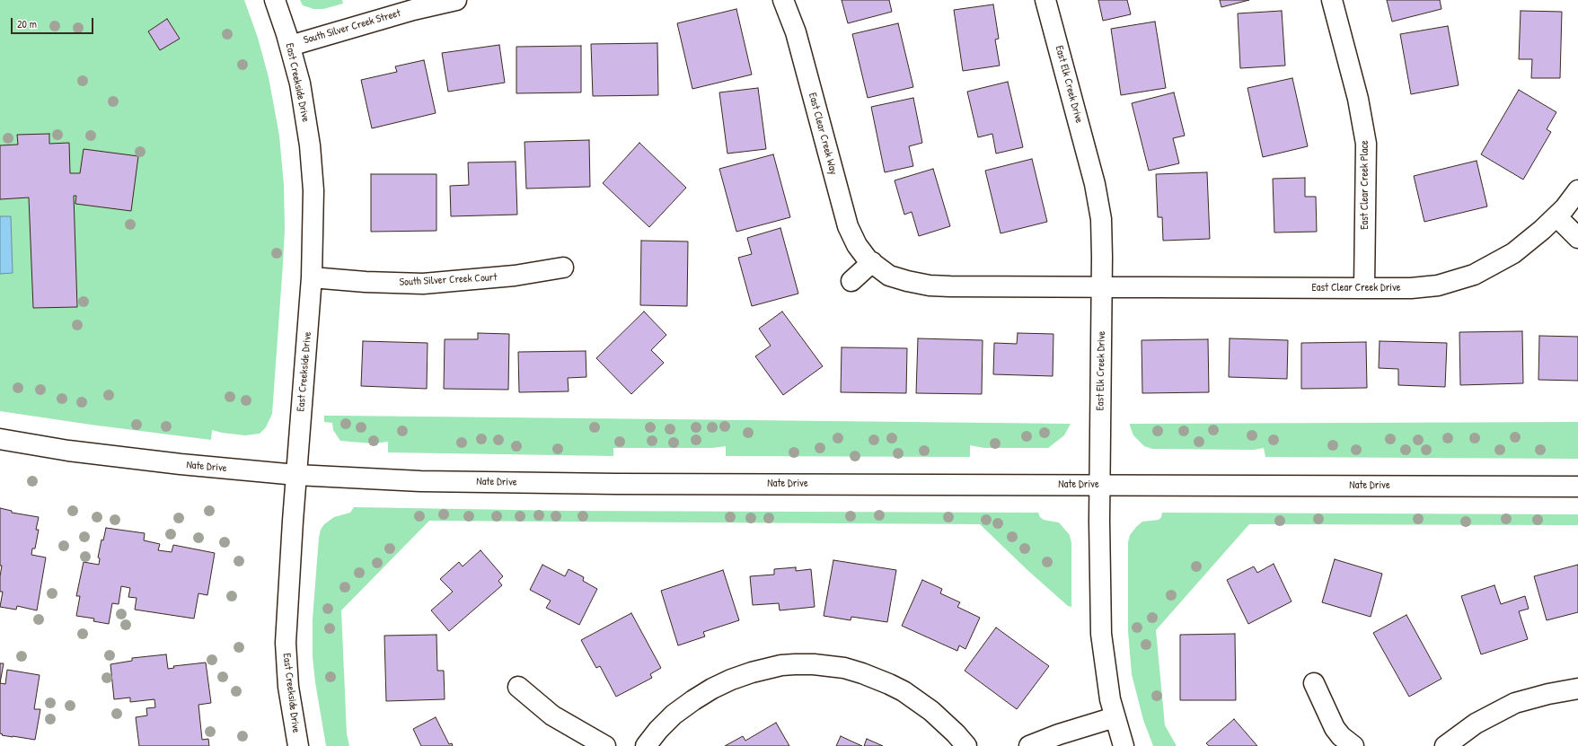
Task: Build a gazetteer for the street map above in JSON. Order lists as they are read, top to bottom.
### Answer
{
  "streets": {
    "street": [
      "South Silver Creek Street",
      "East Creekside Drive",
      "East Elk Creek Drive",
      "East Clear Creek Way",
      "East Clear Creek Place",
      "South Silver Creek Court",
      "East Clear Creek Drive",
      "Nate Drive"
    ]
  },
  "crossings": [
    ["South Silver Creek Street", "East Creekside Drive"],
    ["East Creekside Drive", "South Silver Creek Court"],
    ["East Creekside Drive", "Nate Drive"],
    ["East Elk Creek Drive", "East Clear Creek Way"],
    ["East Elk Creek Drive", "East Clear Creek Drive"],
    ["East Elk Creek Drive", "Nate Drive"],
    ["East Clear Creek Way", "East Clear Creek Drive"],
    ["East Clear Creek Place", "East Clear Creek Drive"]
  ],
  "scale_bar": "20 m"
}
